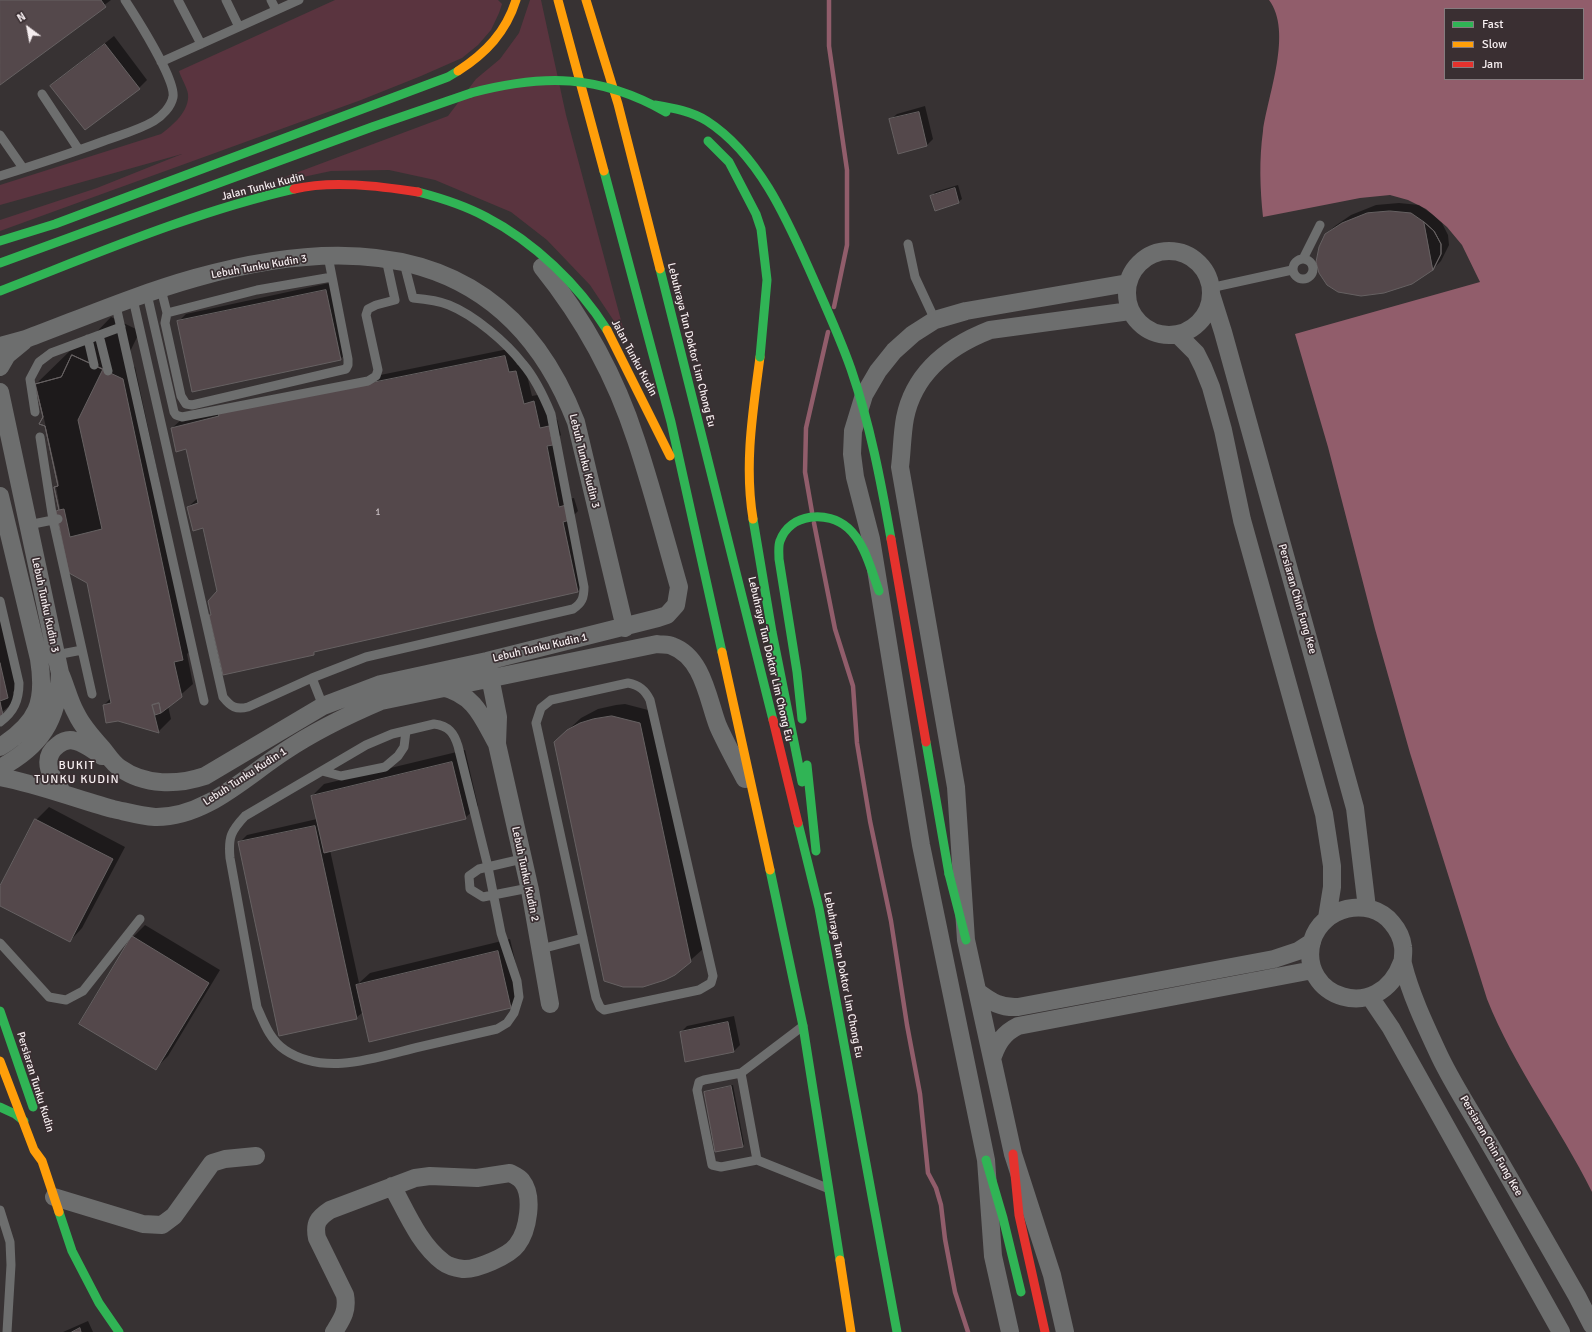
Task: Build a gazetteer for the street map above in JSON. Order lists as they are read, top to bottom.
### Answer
{
  "streets": {
    "main road": ["Jalan Tunku Kudin", "Lebuhraya Tun Doktor Lim Chong Eu", "Persiaran Tunku Kudin"],
    "street": [
      "Lebuh Tunku Kudin 3",
      "Persiaran Chin Fung Kee",
      "Lebuh Tunku Kudin 1",
      "Lebuh Tunku Kudin 2"
    ]
  },
  "crossings": [
    ["Jalan Tunku Kudin", "Lebuh Tunku Kudin 1"],
    ["Lebuh Tunku Kudin 3", "Lebuh Tunku Kudin 1"],
    ["Lebuh Tunku Kudin 1", "Lebuh Tunku Kudin 2"]
  ],
  "districts": ["BUKIT TUNKU KUDIN"],
  "house_numbers": ["1"],
  "legend": ["Fast", "Slow", "Jam"],
  "north": "top left"
}
